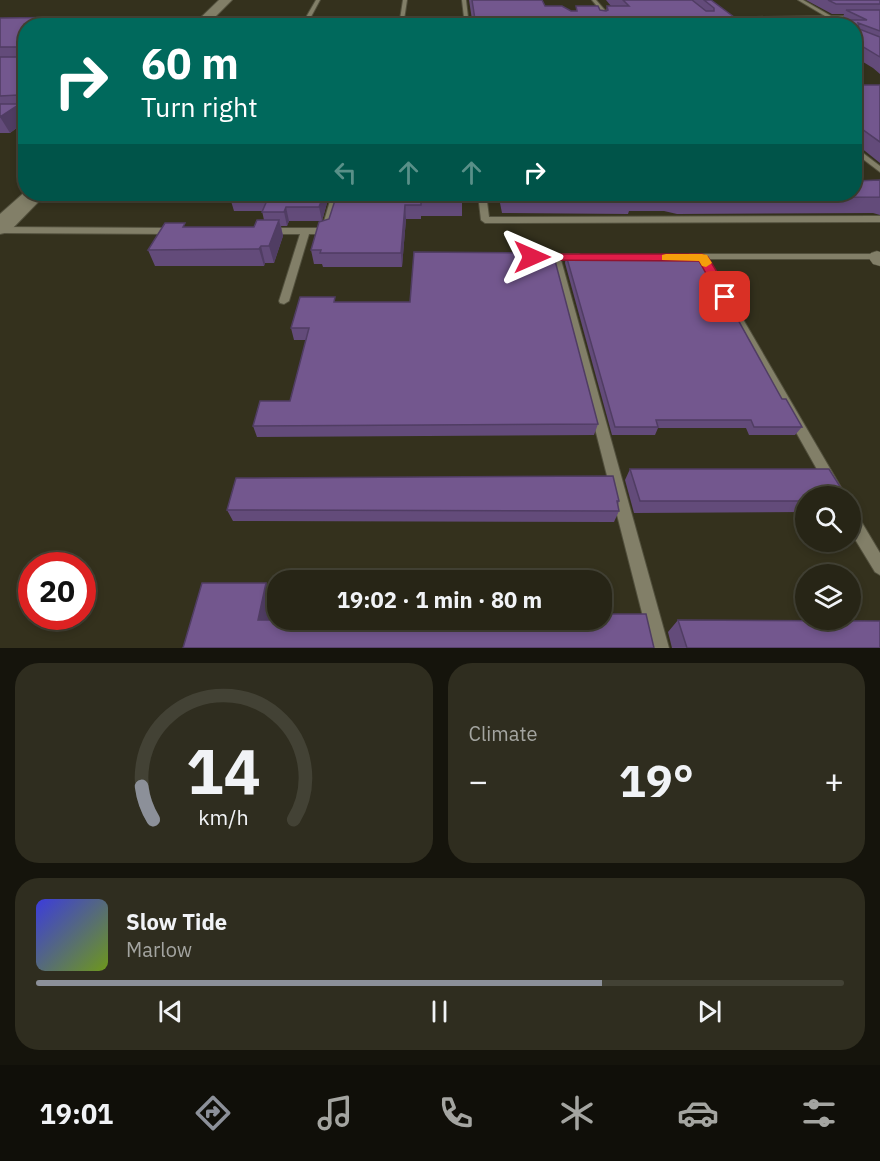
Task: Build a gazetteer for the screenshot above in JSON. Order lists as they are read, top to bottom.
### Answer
{
  "page": {
    "turn": ["60 m", "Turn right"],
    "limit": "20",
    "trip": "19:02 · 1 min · 80 m",
    "tile": "Climate",
    "heat": ["−", "19°", "+"],
    "song": ["Slow Tide", "Marlow"],
    "tabs": "19:01",
    "gauge": ["14", "km/h"]
  }
}
